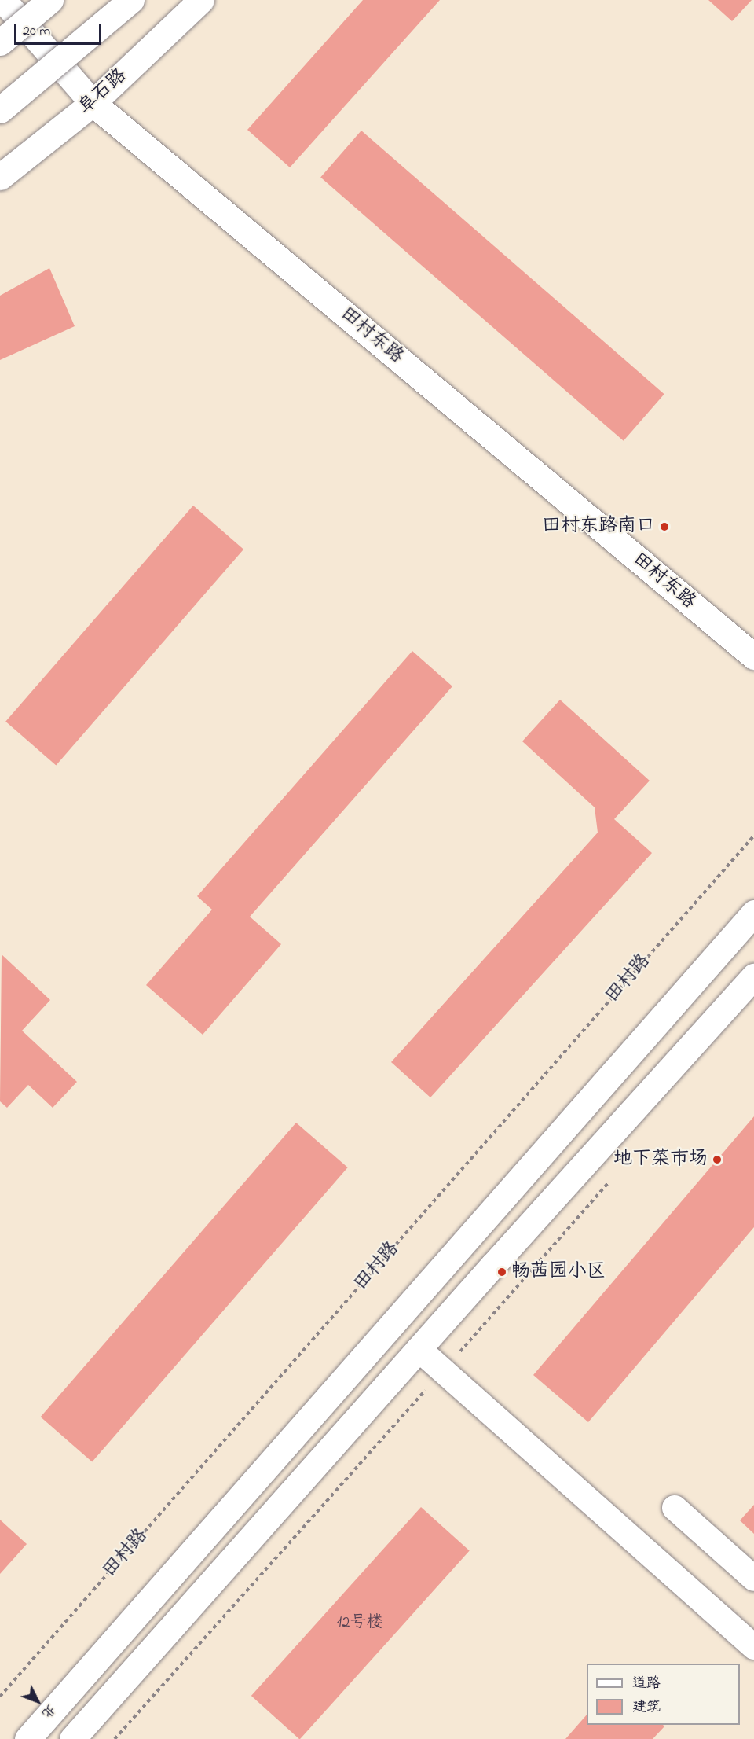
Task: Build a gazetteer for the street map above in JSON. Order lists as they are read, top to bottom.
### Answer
{
  "streets": {
    "main road": ["阜石路", "田村东路"],
    "path": ["田村路"]
  },
  "crossings": [
    ["阜石路", "田村东路"]
  ],
  "places": ["田村东路南口", "地下菜市场", "畅茜园小区"],
  "house_numbers": ["12号楼"],
  "legend": ["道路", "建筑"],
  "scale_bar": "20 m",
  "north": "bottom right"
}
